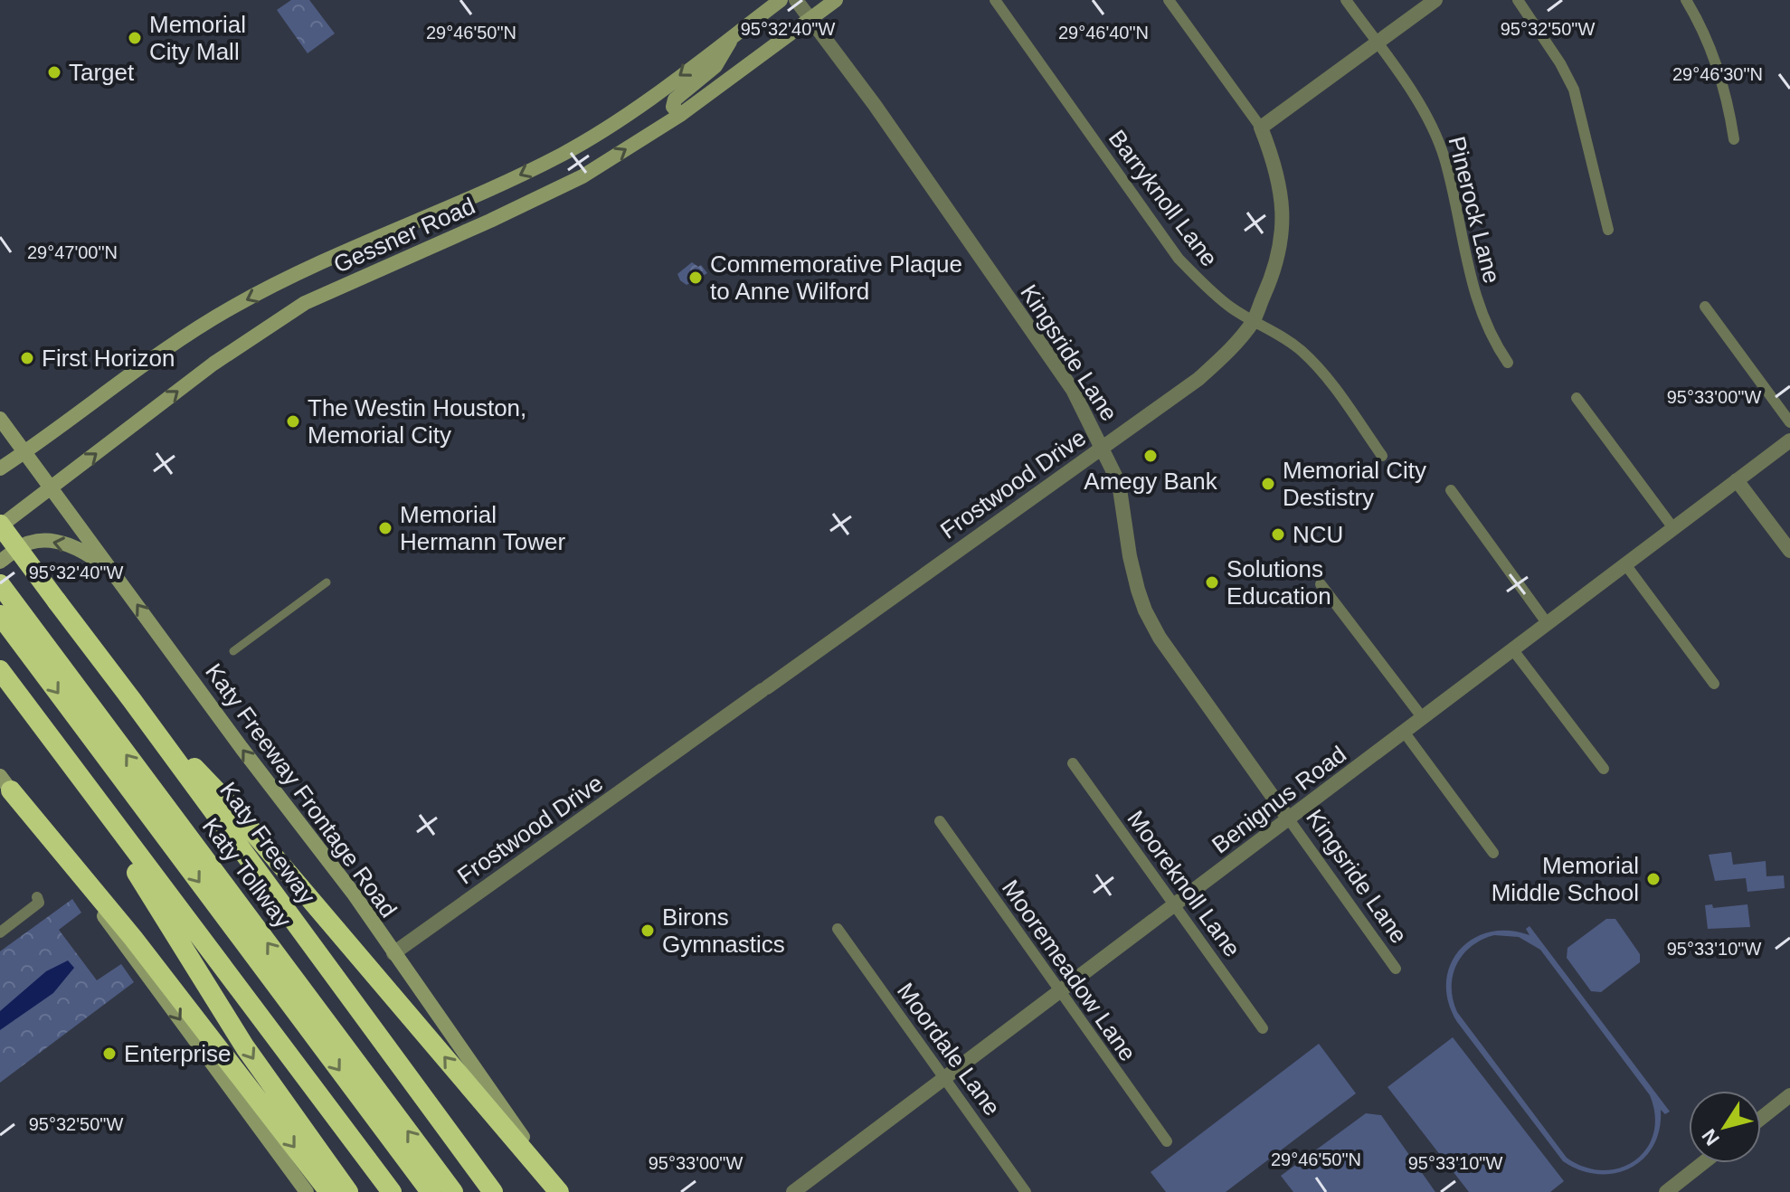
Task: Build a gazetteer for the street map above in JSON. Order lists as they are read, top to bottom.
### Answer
{
  "streets": {
    "highway": ["Katy Freeway", "Katy Tollway"],
    "main road": ["Gessner Road", "Katy Freeway Frontage Road"],
    "street": [
      "Barryknoll Lane",
      "Pinerock Lane",
      "Kingsride Lane",
      "Frostwood Drive",
      "Benignus Road",
      "Mooreknoll Lane",
      "Mooremeadow Lane",
      "Moordale Lane"
    ]
  },
  "crossings": [
    ["Barryknoll Lane", "Frostwood Drive"],
    ["Gessner Road", "Kingsride Lane"],
    ["Gessner Road", "Katy Freeway Frontage Road"],
    ["Gessner Road", "Katy Freeway"],
    ["Kingsride Lane", "Frostwood Drive"],
    ["Kingsride Lane", "Benignus Road"],
    ["Frostwood Drive", "Katy Freeway Frontage Road"],
    ["Benignus Road", "Mooreknoll Lane"],
    ["Benignus Road", "Mooremeadow Lane"],
    ["Benignus Road", "Moordale Lane"]
  ],
  "one_way": ["Katy Freeway Frontage Road"],
  "places": [
    "Memorial City Mall",
    "Target",
    "Commemorative Plaque to Anne Wilford",
    "First Horizon",
    "The Westin Houston, Memorial City",
    "Amegy Bank",
    "Memorial City Destistry",
    "Memorial Hermann Tower",
    "NCU",
    "Solutions Education",
    "Memorial Middle School",
    "Birons Gymnastics",
    "Enterprise"
  ],
  "north": "bottom left",
  "coordinates": [
    "95°32'40\"W",
    "95°32'50\"W",
    "29°46'50\"N",
    "29°46'40\"N",
    "29°46'30\"N",
    "29°47'00\"N",
    "95°33'00\"W",
    "95°33'10\"W"
  ]
}
